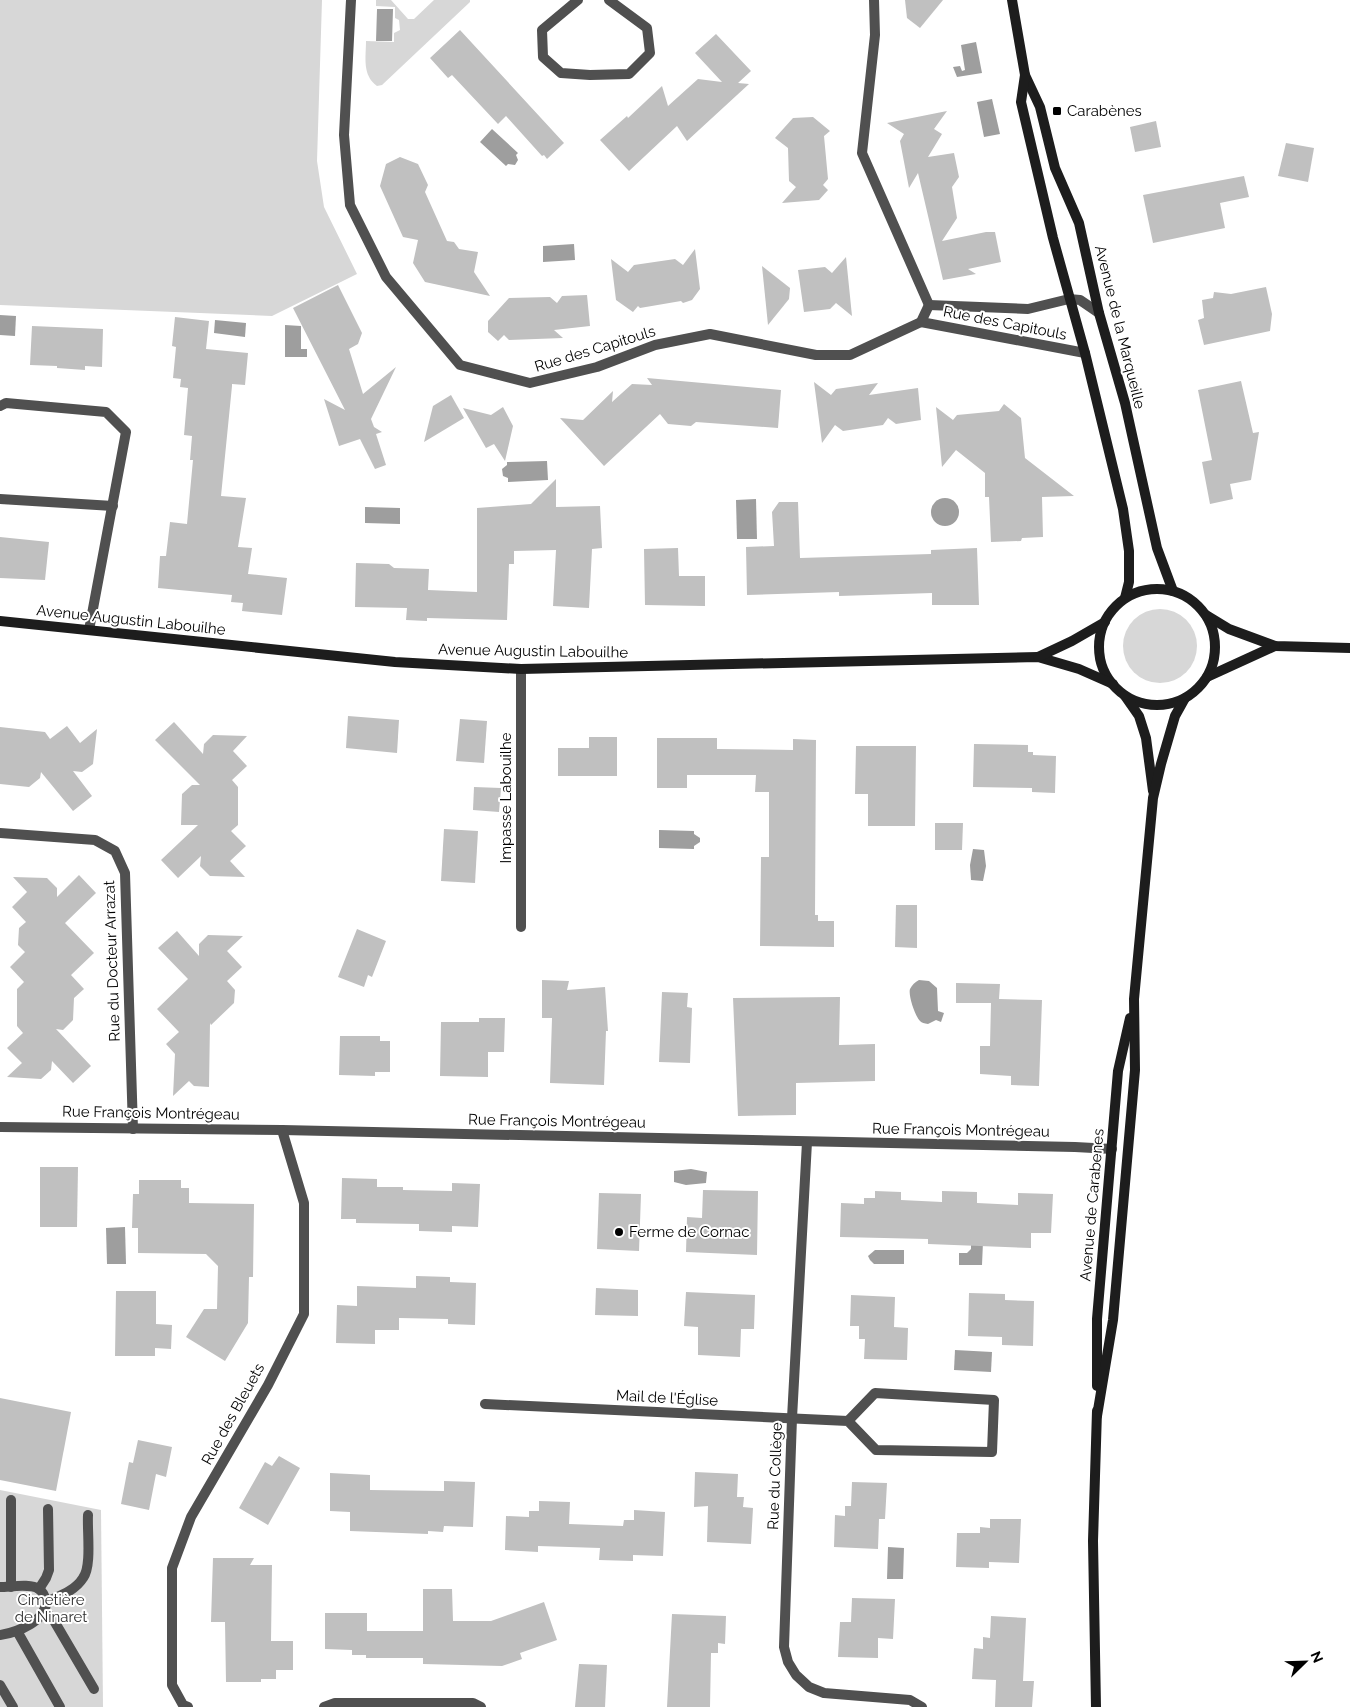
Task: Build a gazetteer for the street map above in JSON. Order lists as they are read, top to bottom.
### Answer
{
  "streets": {
    "street": [
      "Rue des Capitouls",
      "Avenue de la Marqueille",
      "Avenue Augustin Labouilhe",
      "Impasse Labouilhe",
      "Rue du Docteur Arrazat",
      "Rue François Montrégeau",
      "Avenue de Carabenes",
      "Mail de l'Église",
      "Rue des Bleuets",
      "Rue du Collège"
    ]
  },
  "crossings": [
    ["Rue des Capitouls", "Avenue de la Marqueille"],
    ["Avenue de la Marqueille", "Avenue Augustin Labouilhe"],
    ["Avenue de la Marqueille", "Avenue de Carabenes"],
    ["Avenue Augustin Labouilhe", "Impasse Labouilhe"],
    ["Avenue Augustin Labouilhe", "Avenue de Carabenes"],
    ["Rue du Docteur Arrazat", "Rue François Montrégeau"],
    ["Rue François Montrégeau", "Avenue de Carabenes"],
    ["Rue François Montrégeau", "Rue des Bleuets"],
    ["Rue François Montrégeau", "Rue du Collège"],
    ["Mail de l'Église", "Rue du Collège"]
  ],
  "parks": ["Cimetière de Ninaret"],
  "places": {
    "transit": ["Carabènes"],
    "other": ["Ferme de Cornac"]
  },
  "north": "top right"
}
